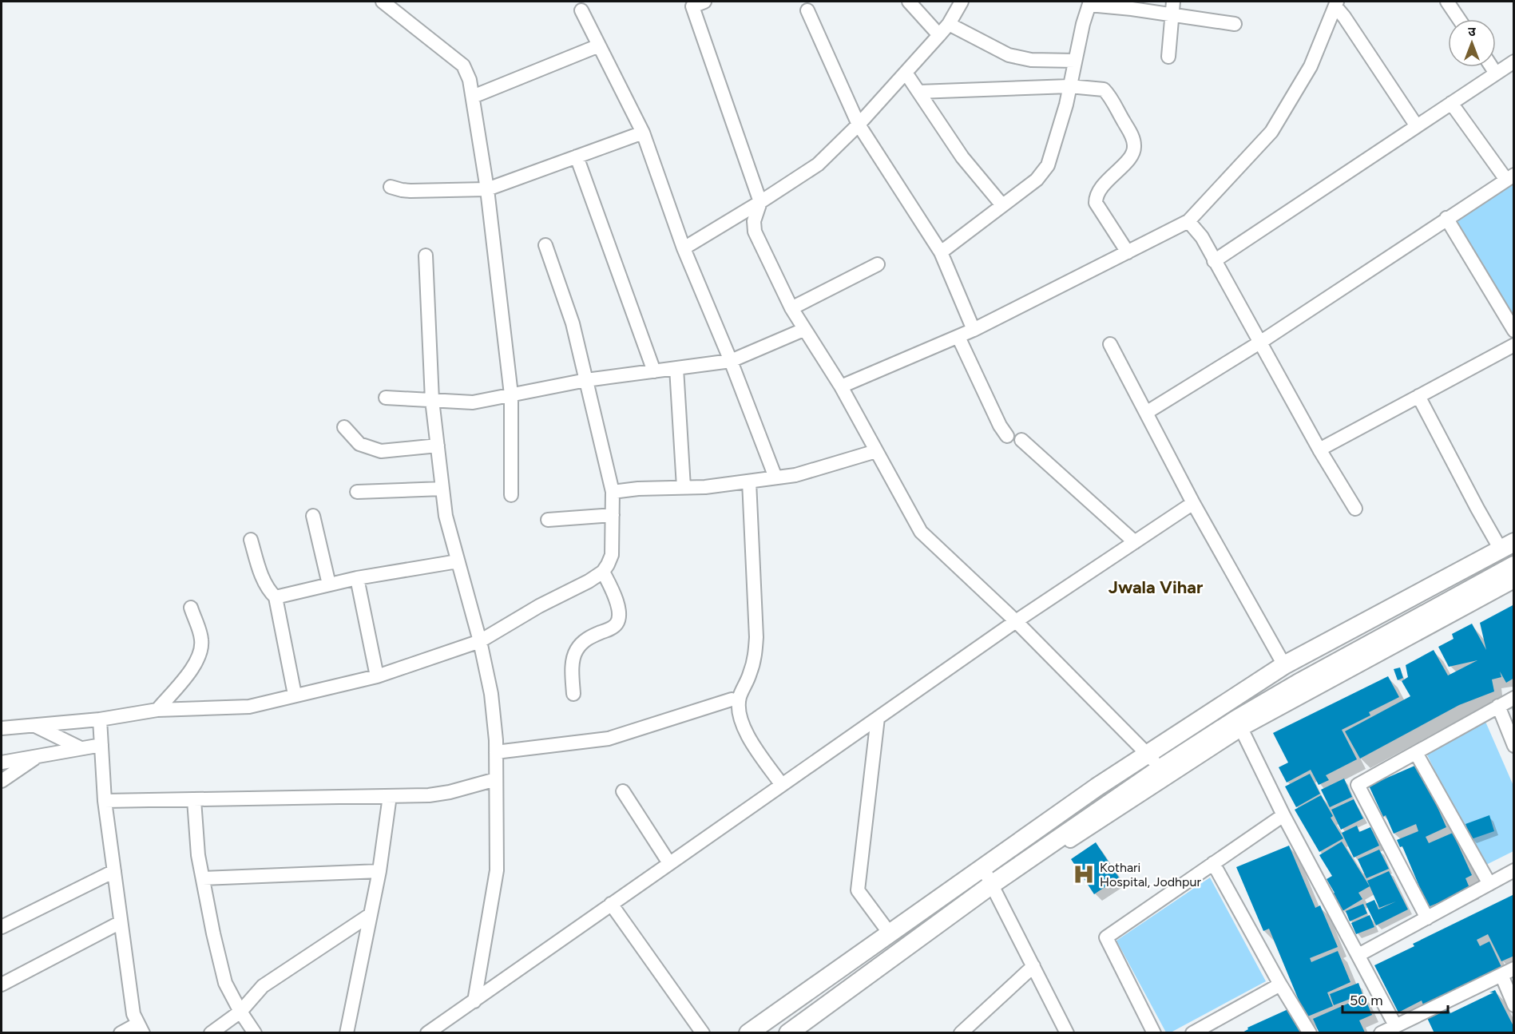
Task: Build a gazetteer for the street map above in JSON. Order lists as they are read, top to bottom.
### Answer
{
  "districts": ["Jwala Vihar"],
  "places": {
    "hospital": ["Kothari Hospital, Jodhpur"]
  },
  "scale_bar": "50 m",
  "north": "top"
}
